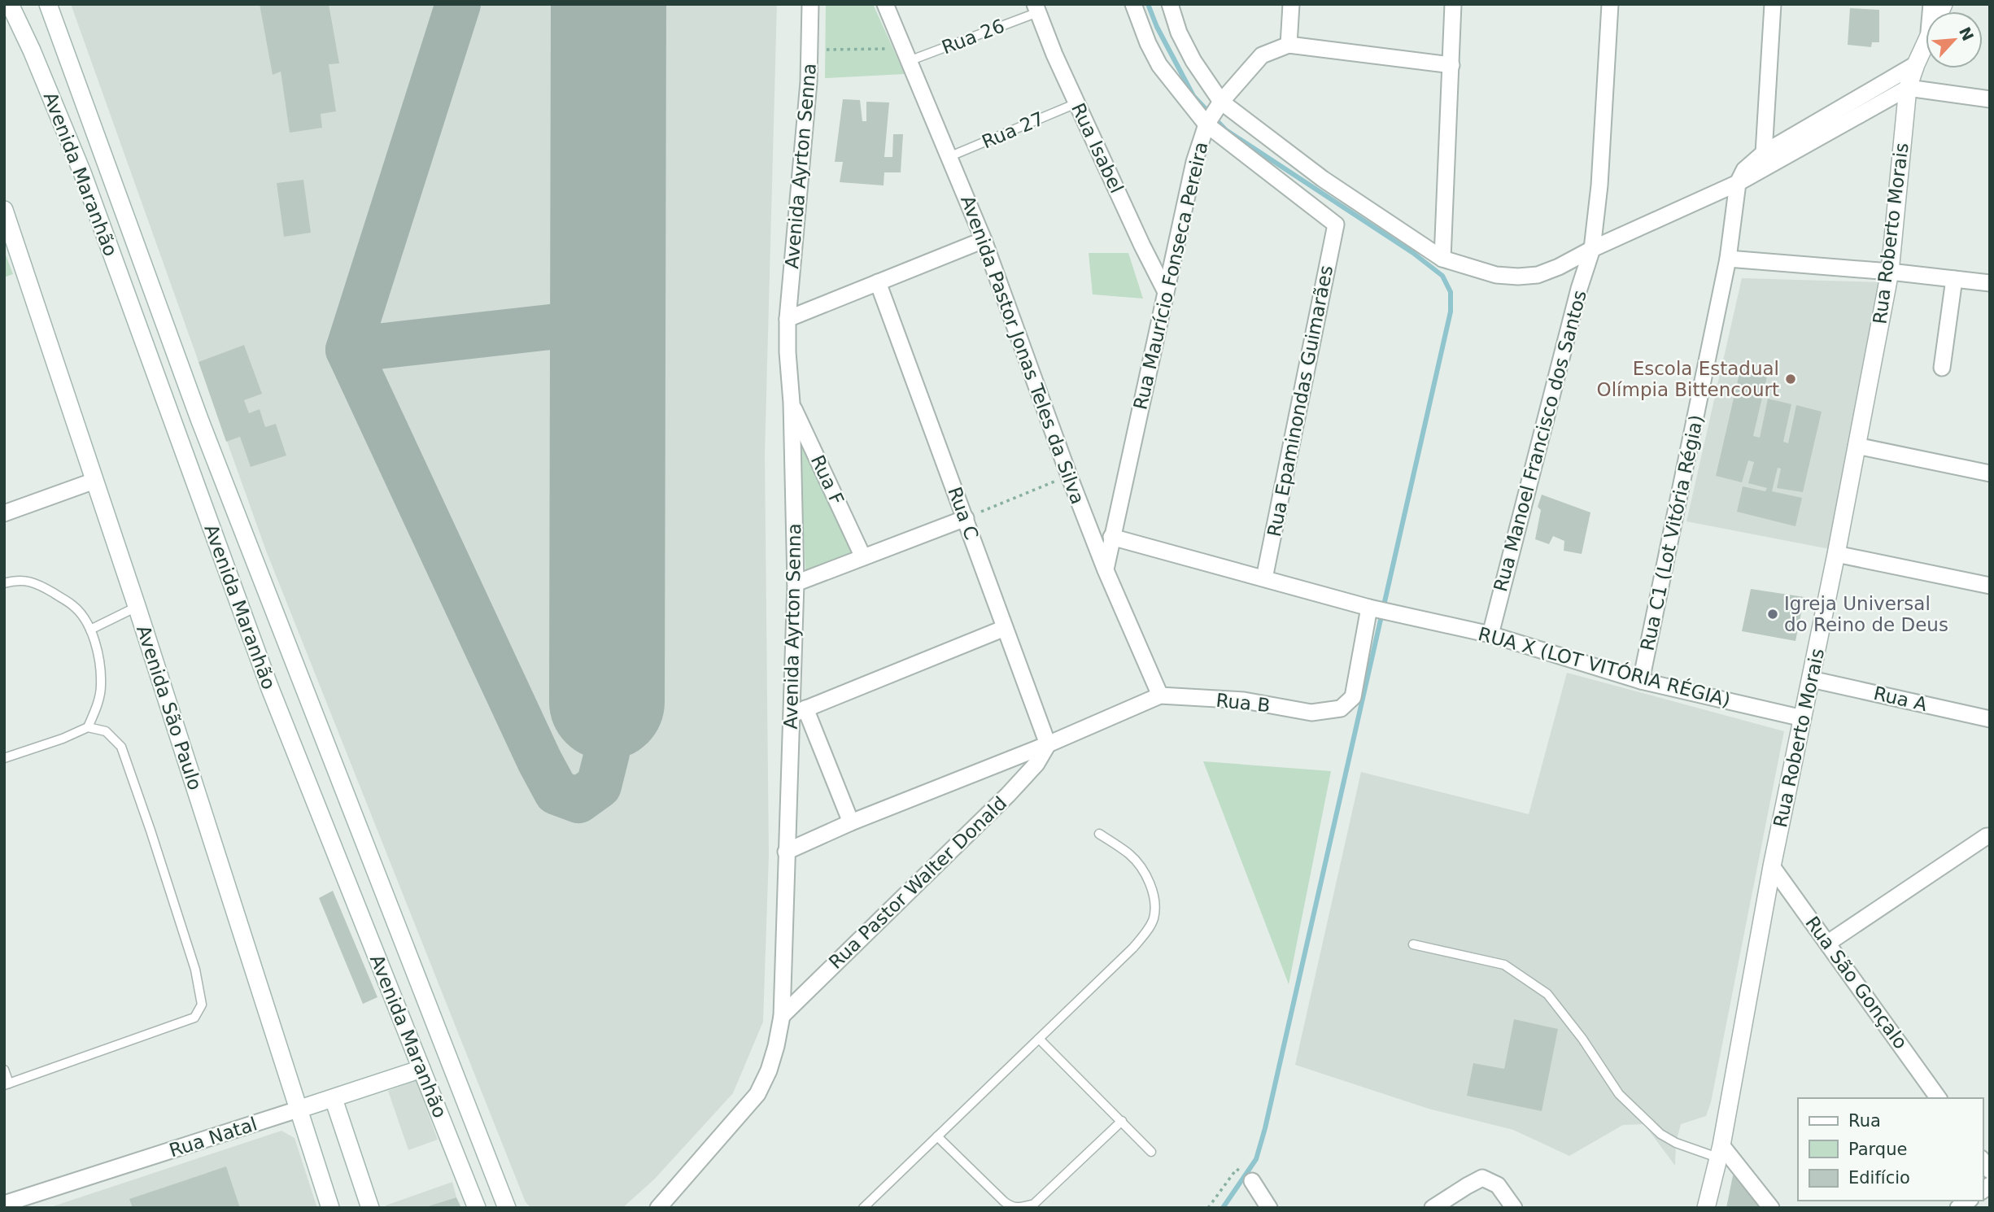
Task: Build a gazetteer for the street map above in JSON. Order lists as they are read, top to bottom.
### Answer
{
  "streets": {
    "main road": [
      "Avenida Maranhão",
      "Rua Roberto Morais",
      "Avenida São Paulo",
      "Rua Natal"
    ],
    "street": [
      "Rua Isabel",
      "Avenida Ayrton Senna",
      "Rua Maurício Fonseca Pereira",
      "Avenida Pastor Jonas Teles da Silva",
      "Rua Epaminondas Guimarães",
      "Rua Manoel Francisco dos Santos",
      "Rua F",
      "Rua C",
      "Rua C1 (Lot Vitória Régia)",
      "RUA X (LOT VITÓRIA RÉGIA)",
      "Rua A",
      "Rua B",
      "Rua Pastor Walter Donald",
      "Rua São Gonçalo"
    ],
    "lane": ["Rua 26", "Rua 27"]
  },
  "crossings": [
    ["Rua 26", "Rua Isabel"],
    ["Rua 26", "Avenida Pastor Jonas Teles da Silva"],
    ["Rua 27", "Rua Isabel"],
    ["Rua 27", "Avenida Pastor Jonas Teles da Silva"],
    ["Rua Isabel", "Rua Maurício Fonseca Pereira"],
    ["Avenida Ayrton Senna", "Rua F"],
    ["Avenida Ayrton Senna", "Rua B"],
    ["Avenida Ayrton Senna", "Rua Pastor Walter Donald"],
    ["Avenida Maranhão", "Rua Natal"],
    ["Rua Roberto Morais", "RUA X (LOT VITÓRIA RÉGIA)"],
    ["Rua Roberto Morais", "Rua A"],
    ["Rua Roberto Morais", "Rua São Gonçalo"],
    ["Rua Maurício Fonseca Pereira", "Avenida Pastor Jonas Teles da Silva"],
    ["Rua Maurício Fonseca Pereira", "Rua Epaminondas Guimarães"],
    ["Rua Maurício Fonseca Pereira", "RUA X (LOT VITÓRIA RÉGIA)"],
    ["Avenida Pastor Jonas Teles da Silva", "Rua B"],
    ["Rua Epaminondas Guimarães", "RUA X (LOT VITÓRIA RÉGIA)"],
    ["Rua Manoel Francisco dos Santos", "RUA X (LOT VITÓRIA RÉGIA)"],
    ["Rua C", "Rua B"],
    ["Rua C", "Rua Pastor Walter Donald"],
    ["Rua C1 (Lot Vitória Régia)", "RUA X (LOT VITÓRIA RÉGIA)"],
    ["RUA X (LOT VITÓRIA RÉGIA)", "Rua B"],
    ["Rua B", "Rua Pastor Walter Donald"],
    ["Avenida São Paulo", "Rua Natal"]
  ],
  "places": ["Escola Estadual Olímpia Bittencourt", "Igreja Universal do Reino de Deus"],
  "legend": ["Rua", "Parque", "Edifício"],
  "north": "top right"
}
